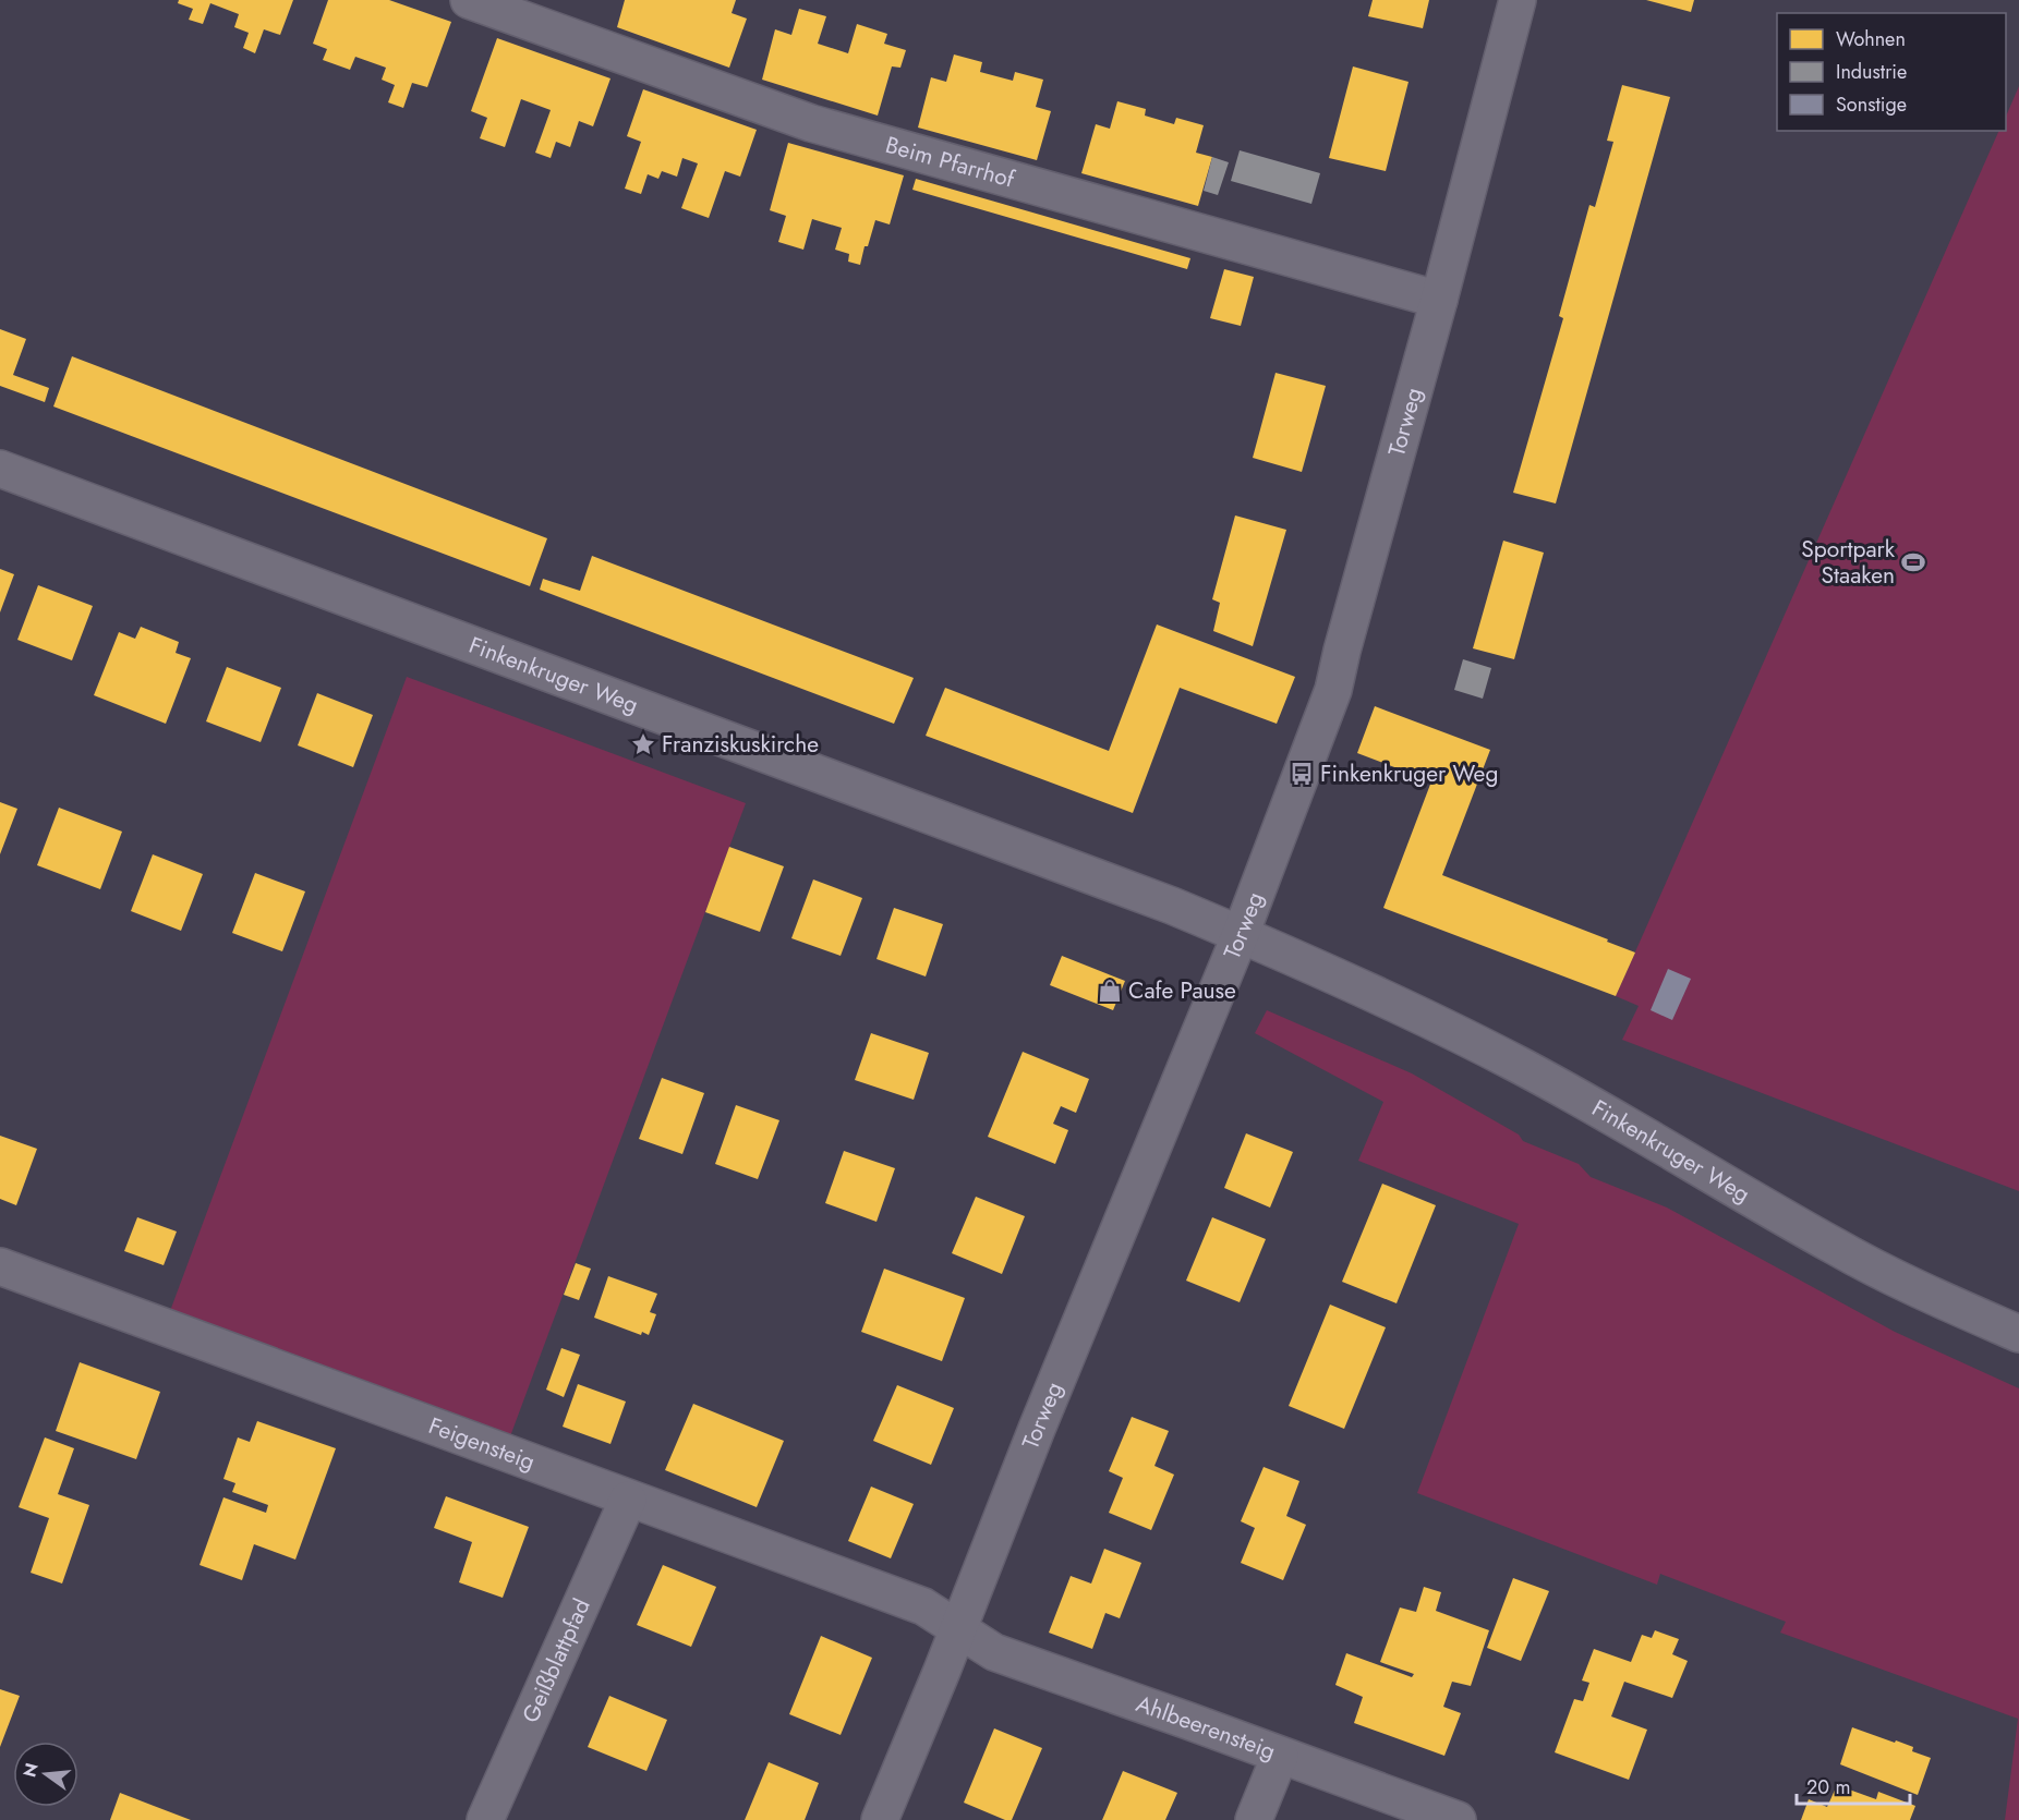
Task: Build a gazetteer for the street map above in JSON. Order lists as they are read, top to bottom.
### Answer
{
  "streets": {
    "street": [
      "Beim Pfarrhof",
      "Torweg",
      "Finkenkruger Weg",
      "Feigensteig",
      "Geißblattpfad",
      "Ahlbeerensteig"
    ]
  },
  "crossings": [
    ["Beim Pfarrhof", "Torweg"],
    ["Torweg", "Finkenkruger Weg"],
    ["Torweg", "Feigensteig"],
    ["Torweg", "Ahlbeerensteig"],
    ["Feigensteig", "Geißblattpfad"],
    ["Feigensteig", "Ahlbeerensteig"]
  ],
  "places": {
    "sports": ["Sportpark Staaken"],
    "place": ["Franziskuskirche"],
    "bus stop": ["Finkenkruger Weg"],
    "shop": ["Cafe Pause"]
  },
  "legend": ["Wohnen", "Industrie", "Sonstige"],
  "scale_bar": "20 m",
  "north": "left"
}
